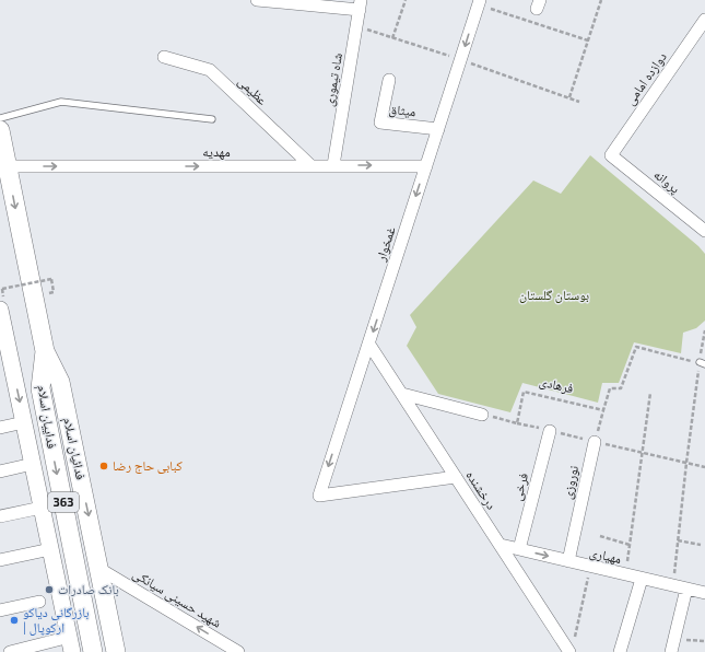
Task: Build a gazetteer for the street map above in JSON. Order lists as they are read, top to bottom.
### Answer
{
  "streets": {
    "main road": ["فداییان اسلام", "فدائیان اسلام", "363"],
    "street": [
      "دوازده امامی",
      "شاه تیموری",
      "عظیمی",
      "میثاق",
      "مهدیه",
      "پروانه",
      "غمخوار",
      "نوروزی",
      "فرخی",
      "درخشنده",
      "مهیاری",
      "شهید حسینی سیانکی"
    ],
    "path": ["فرهادی"]
  },
  "crossings": [
    ["دوازده امامی", "پروانه"],
    ["شاه تیموری", "مهدیه"],
    ["عظیمی", "مهدیه"],
    ["میثاق", "غمخوار"],
    ["مهدیه", "غمخوار"],
    ["مهدیه", "فداییان اسلام"],
    ["غمخوار", "درخشنده"],
    ["فداییان اسلام", "فدائیان اسلام"],
    ["فدائیان اسلام", "شهید حسینی سیانکی"],
    ["نوروزی", "مهیاری"],
    ["فرخی", "مهیاری"],
    ["درخشنده", "مهیاری"]
  ],
  "one_way": [
    "مهدیه",
    "فداییان اسلام",
    "فدائیان اسلام",
    "شهید حسینی سیانکی"
  ],
  "parks": ["بوستان گلستان"],
  "places": ["کبابی حاج رضا", "بانک صادرات", "بازرگانی دیاکو | ارکوپال"]
}
